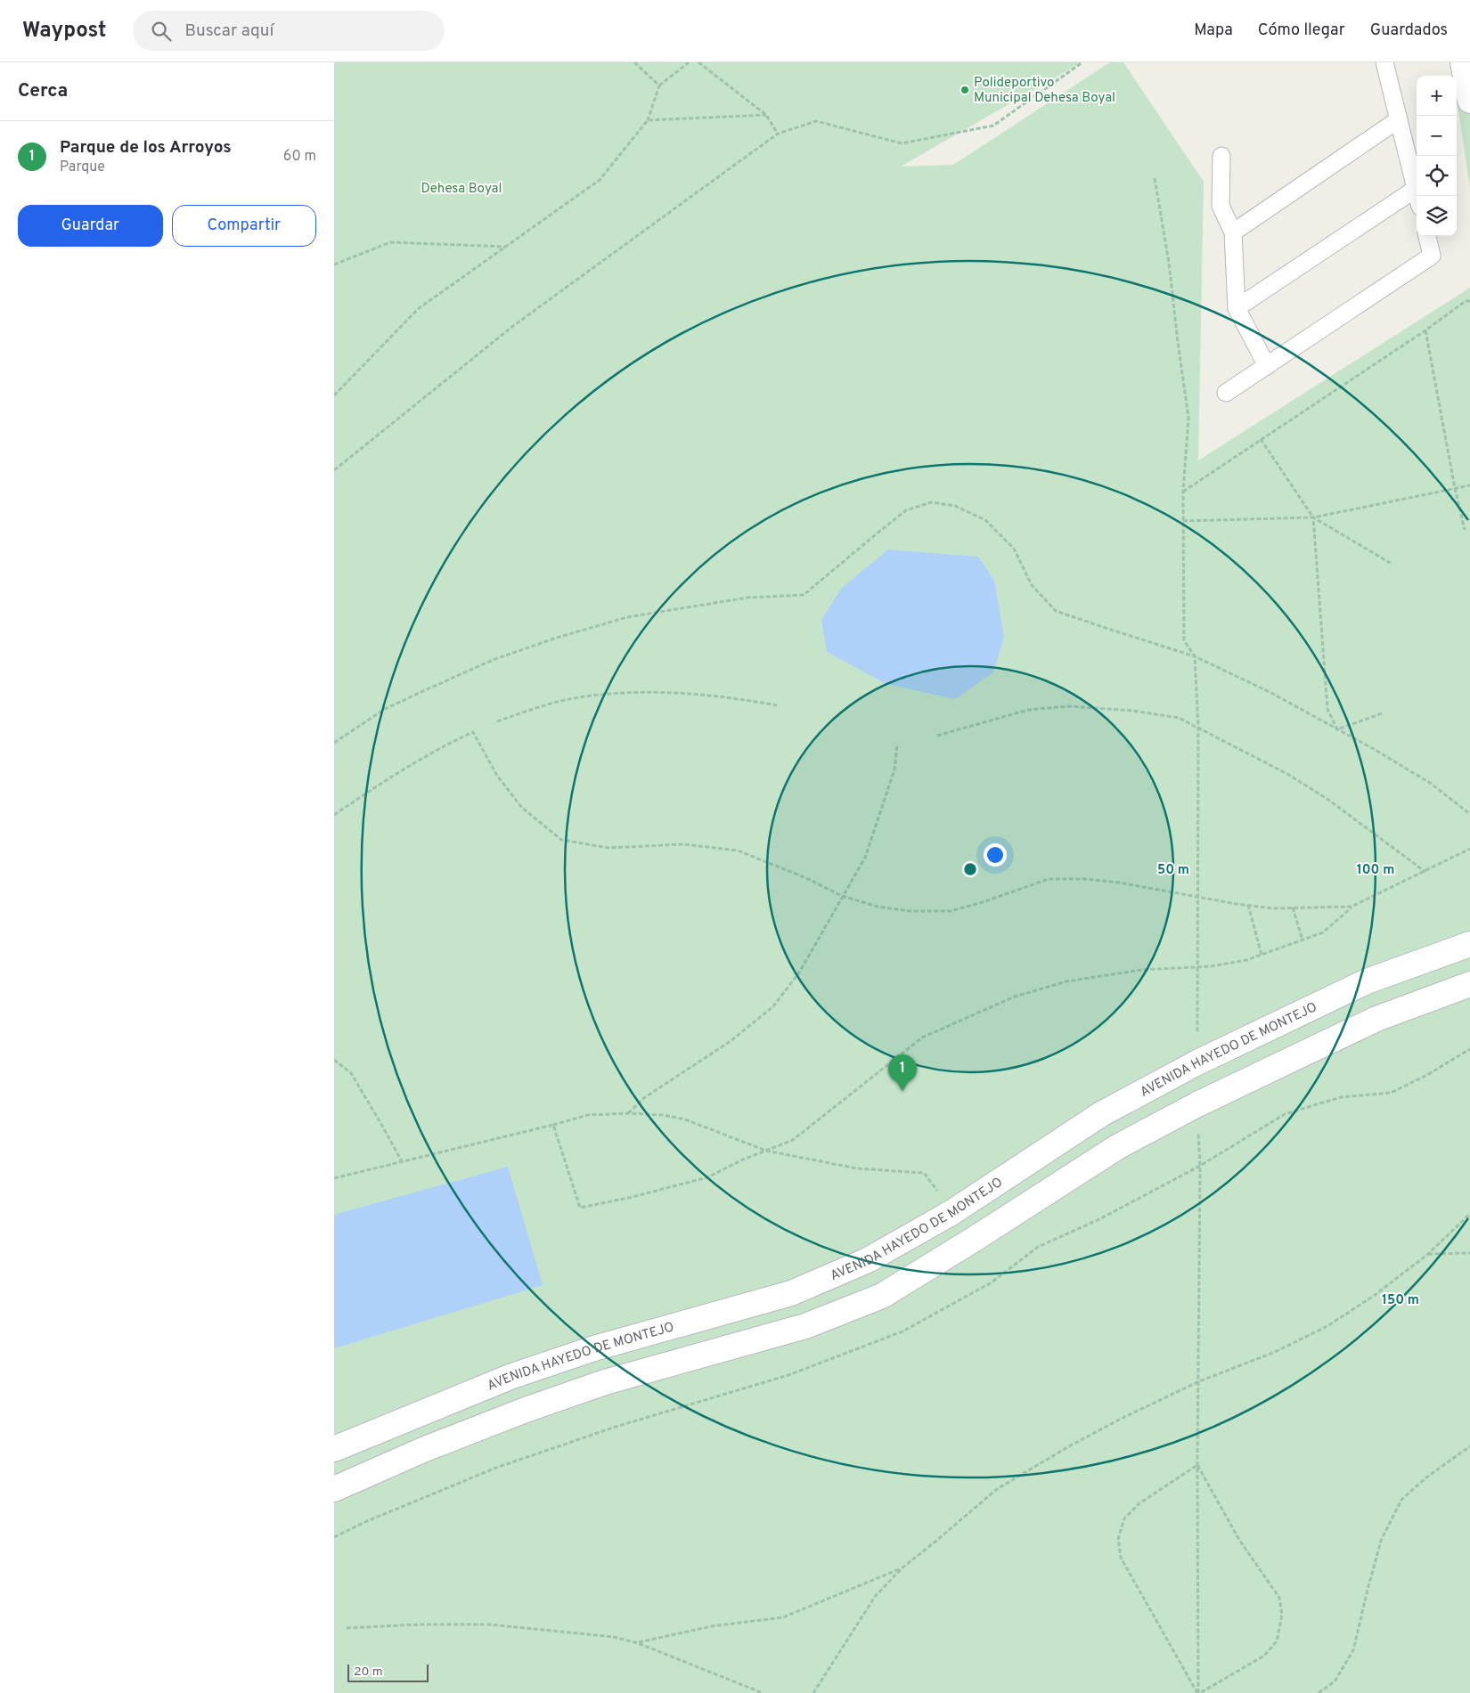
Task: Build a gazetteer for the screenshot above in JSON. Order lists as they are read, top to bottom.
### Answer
{
  "streets": {
    "street": ["AVENIDA HAYEDO DE MONTEJO"]
  },
  "parks": ["Dehesa Boyal"],
  "places": ["Polideportivo Municipal Dehesa Boyal"],
  "scale_bar": "20 m",
  "page": {
    "header": "Waypost",
    "search": "Buscar aquí",
    "nav": ["Mapa", "Cómo llegar", "Guardados"],
    "heading": "Cerca",
    "map_buttons": ["+", "−"],
    "list": [
      {
        "mark": "1",
        "name": "Parque de los Arroyos",
        "note": "Parque",
        "value": "60 m"
      }
    ],
    "buttons": ["Guardar", "Compartir"],
    "pins": "1",
    "scale": "20 m"
  },
  "rings": ["50 m", "100 m", "150 m"]
}
